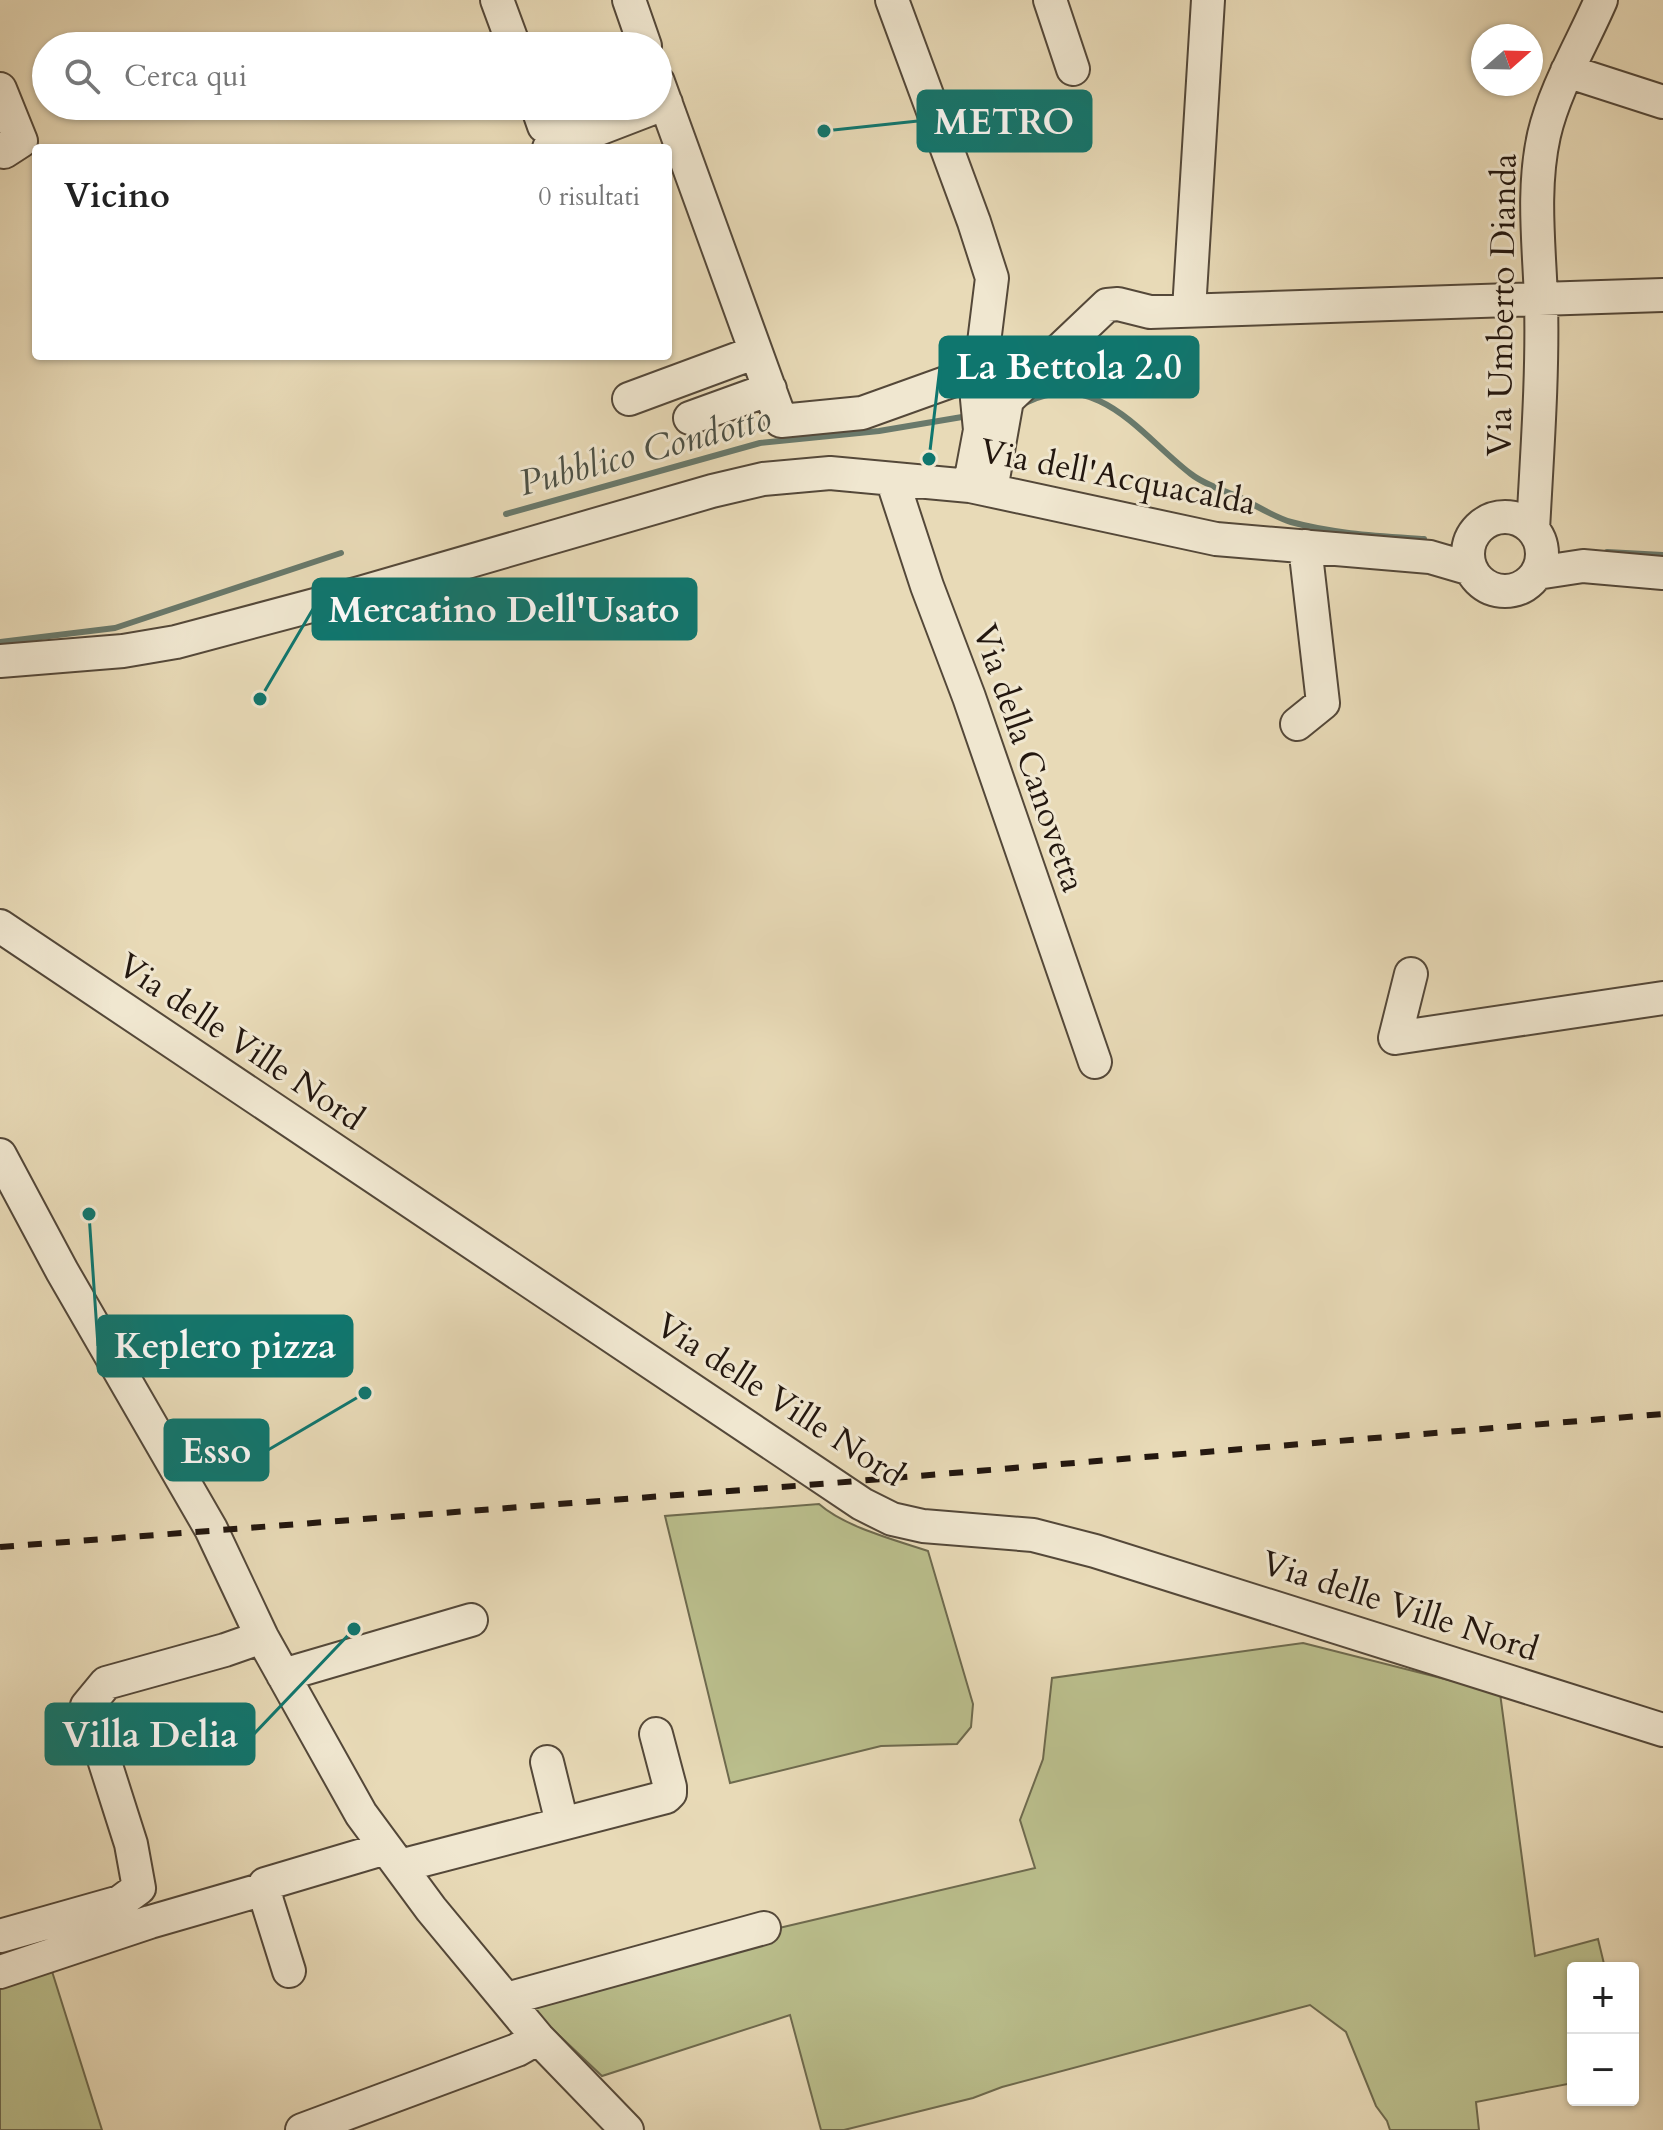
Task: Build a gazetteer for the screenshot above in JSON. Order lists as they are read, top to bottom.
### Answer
{
  "streets": {
    "street": [
      "Via Umberto Dianda",
      "Via dell'Acquacalda",
      "Via della Canovetta",
      "Via delle Ville Nord"
    ]
  },
  "crossings": [
    ["Via Umberto Dianda", "Via dell'Acquacalda"],
    ["Via dell'Acquacalda", "Via della Canovetta"]
  ],
  "water": ["Pubblico Condotto"],
  "places": [
    "METRO",
    "La Bettola 2.0",
    "Mercatino Dell'Usato",
    "Keplero pizza",
    "Esso",
    "Villa Delia"
  ],
  "north": "right",
  "page": {
    "search": "Cerca qui",
    "heading": ["Vicino", "0 risultati"],
    "map_buttons": ["+", "−"]
  }
}
